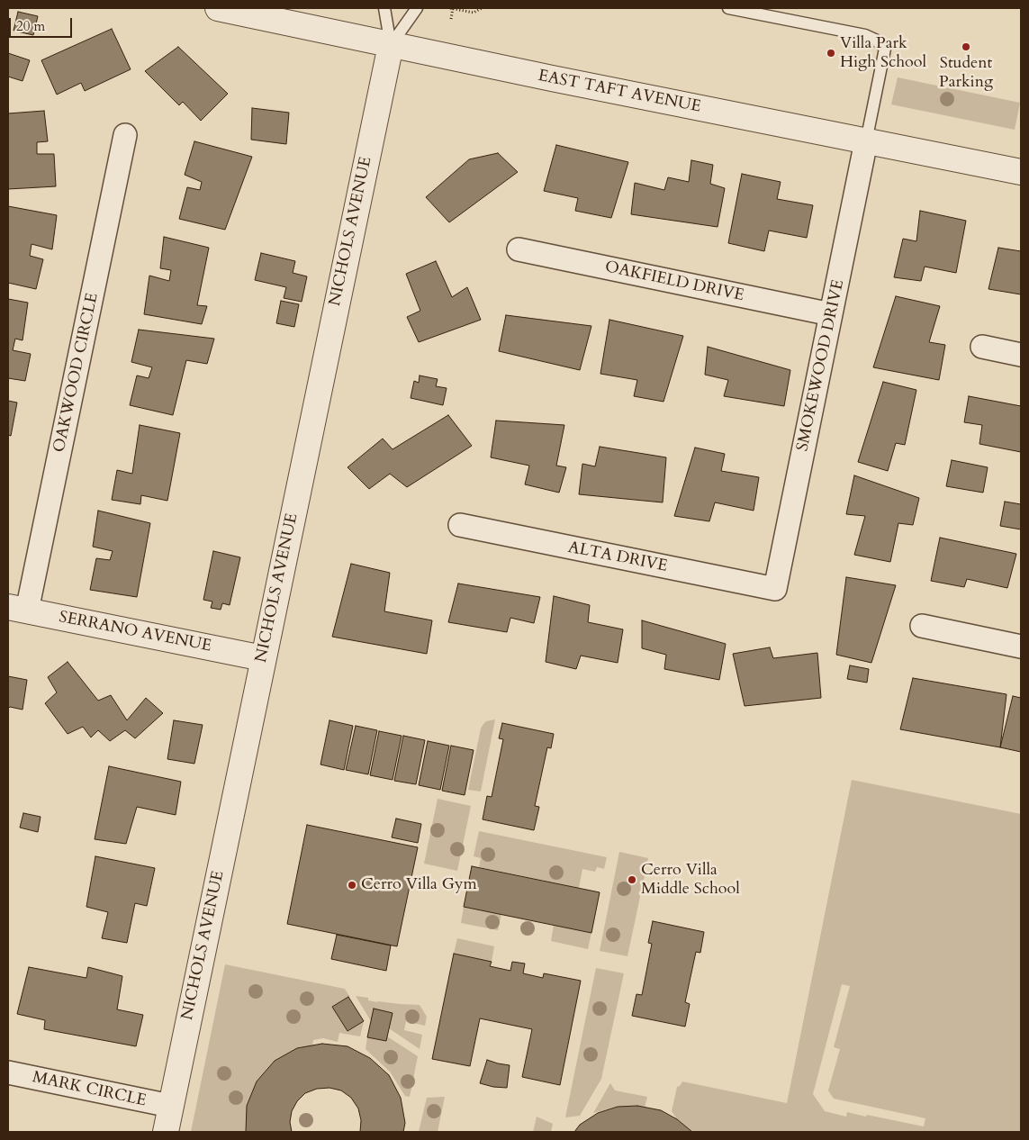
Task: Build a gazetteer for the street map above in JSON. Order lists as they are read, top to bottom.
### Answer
{
  "streets": {
    "street": [
      "EAST TAFT AVENUE",
      "NICHOLS AVENUE",
      "OAKFIELD DRIVE",
      "SMOKEWOOD DRIVE",
      "OAKWOOD CIRCLE",
      "ALTA DRIVE",
      "SERRANO AVENUE",
      "MARK CIRCLE"
    ]
  },
  "crossings": [
    ["EAST TAFT AVENUE", "NICHOLS AVENUE"],
    ["EAST TAFT AVENUE", "SMOKEWOOD DRIVE"],
    ["NICHOLS AVENUE", "SERRANO AVENUE"],
    ["NICHOLS AVENUE", "MARK CIRCLE"],
    ["OAKFIELD DRIVE", "SMOKEWOOD DRIVE"],
    ["SMOKEWOOD DRIVE", "ALTA DRIVE"],
    ["OAKWOOD CIRCLE", "SERRANO AVENUE"]
  ],
  "places": [
    "Student Parking",
    "Villa Park High School",
    "Cerro Villa Middle School",
    "Cerro Villa Gym"
  ],
  "scale_bar": "20 m"
}
